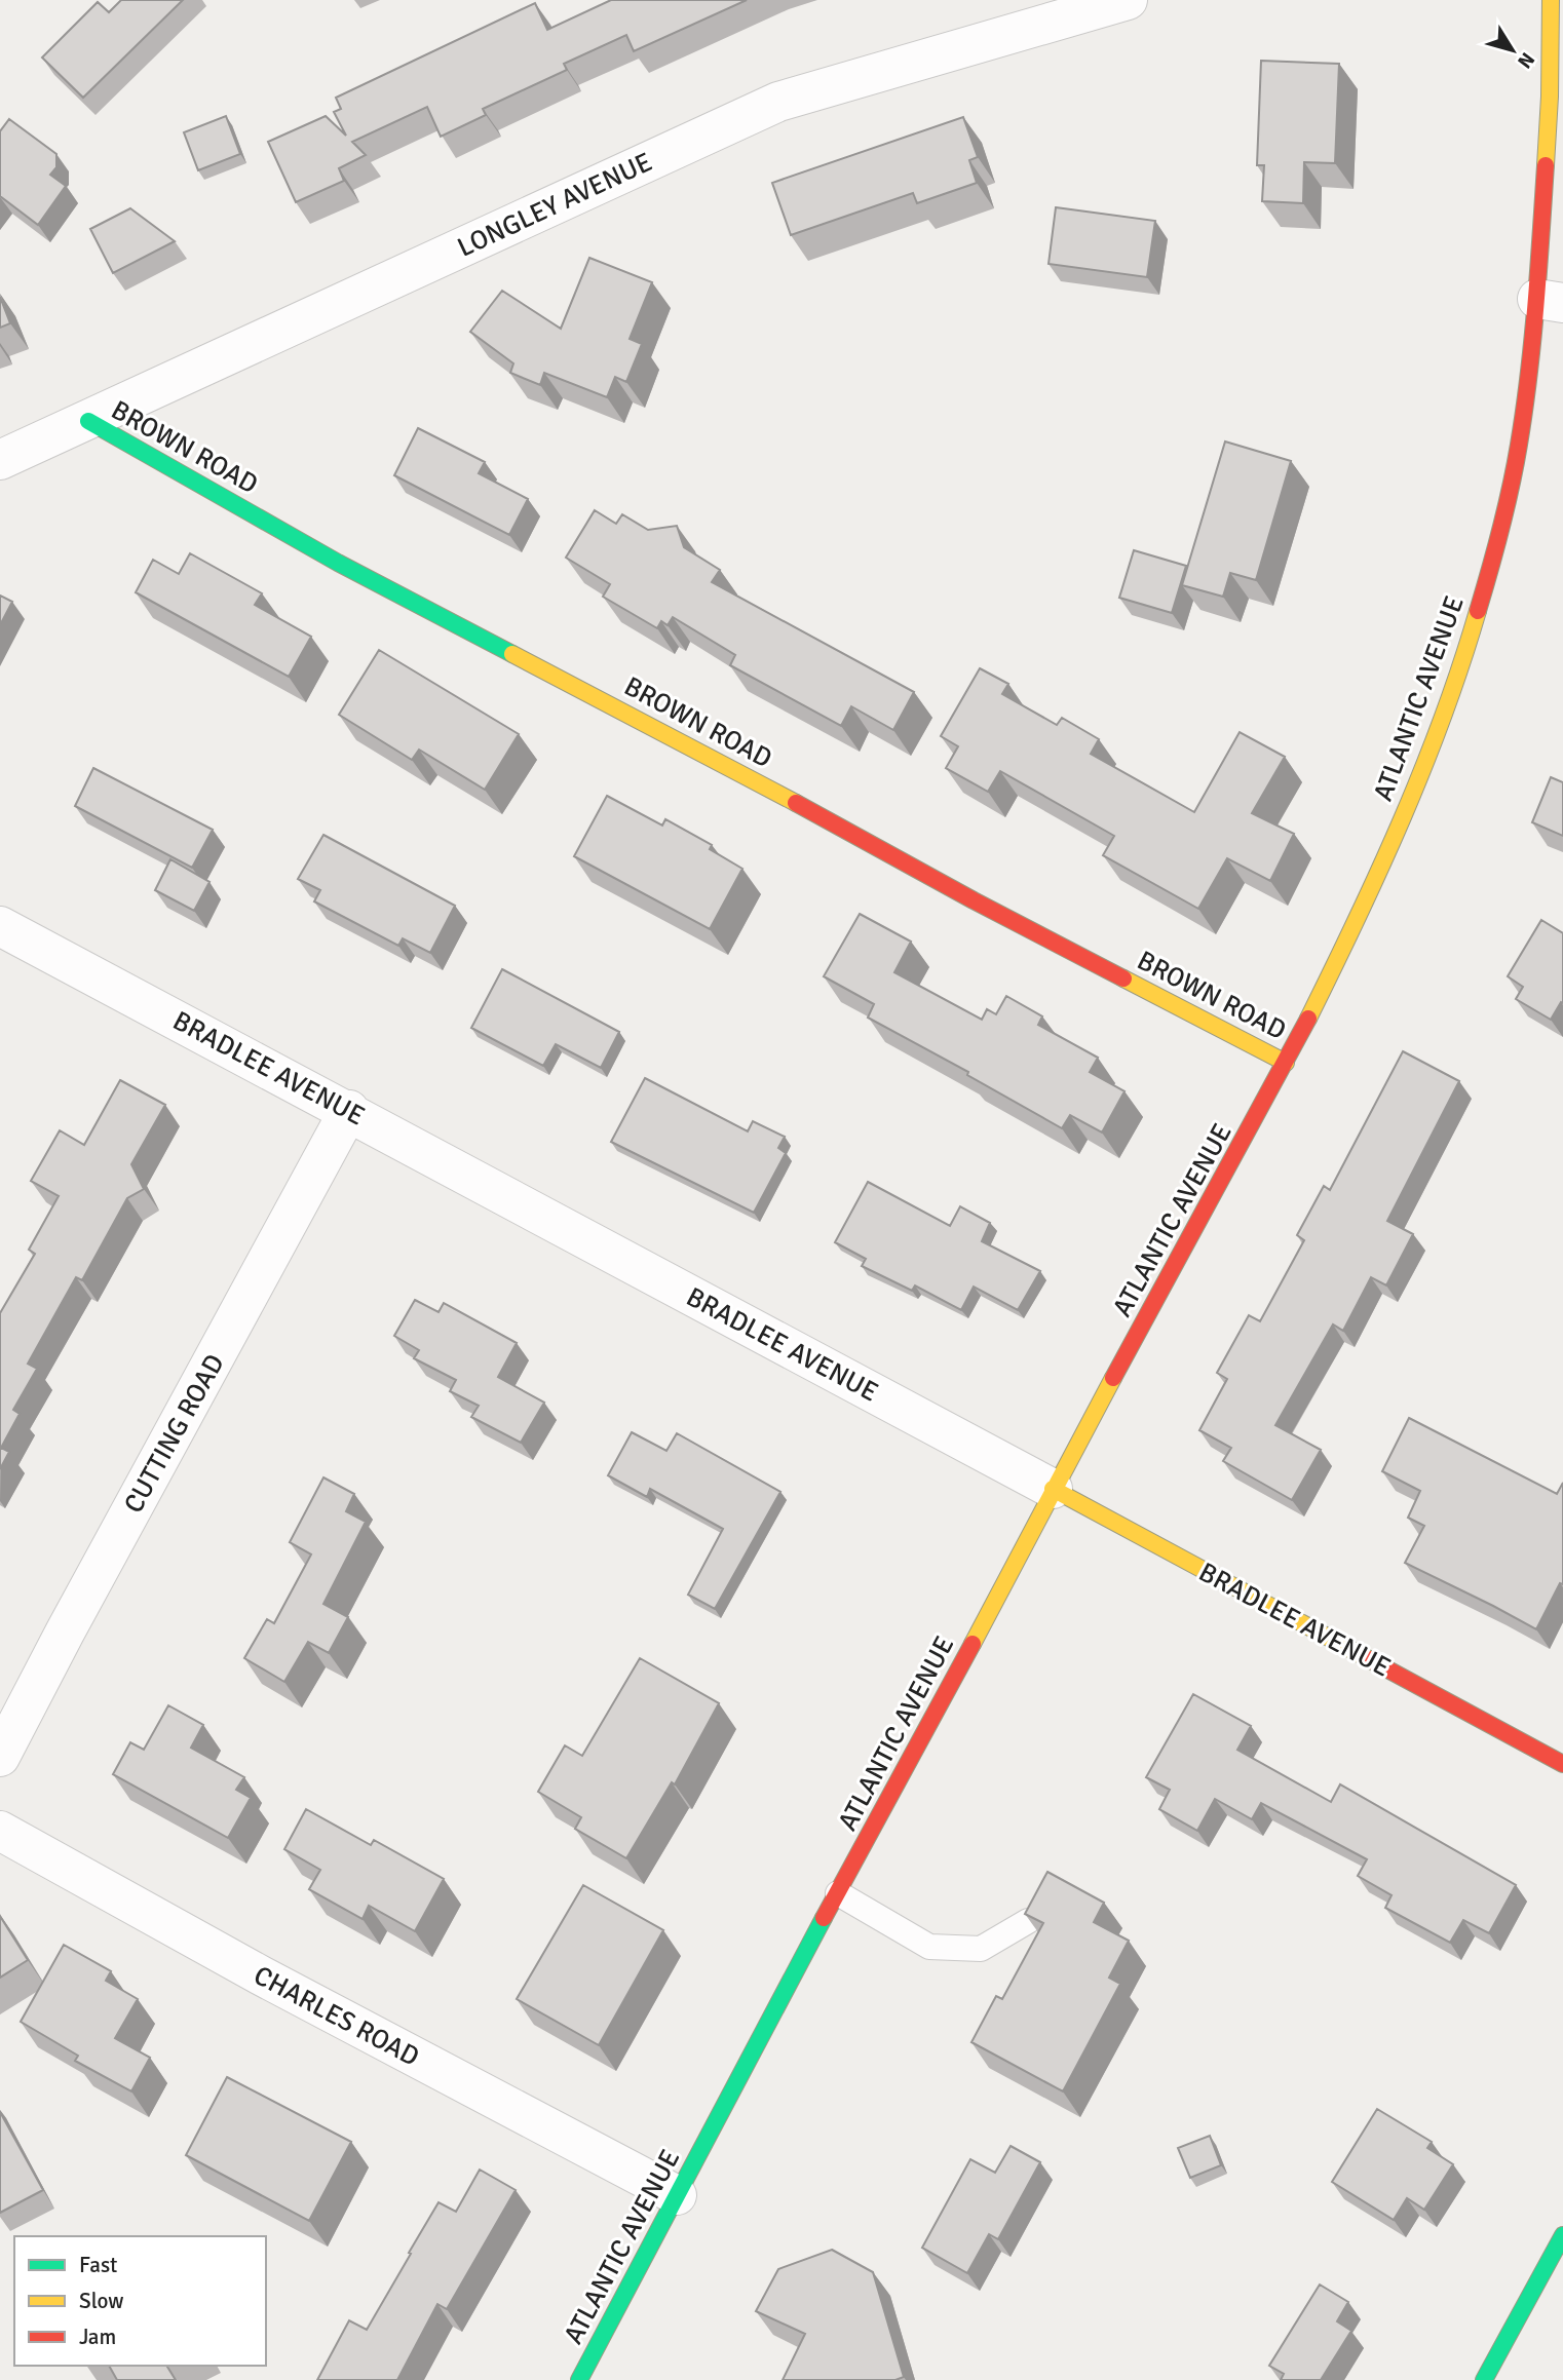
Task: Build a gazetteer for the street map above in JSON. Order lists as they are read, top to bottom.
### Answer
{
  "streets": {
    "main road": ["BROWN ROAD", "ATLANTIC AVENUE", "BRADLEE AVENUE"],
    "street": ["LONGLEY AVENUE", "CUTTING ROAD", "CHARLES ROAD"]
  },
  "crossings": [
    ["LONGLEY AVENUE", "BROWN ROAD"],
    ["BROWN ROAD", "ATLANTIC AVENUE"],
    ["ATLANTIC AVENUE", "BRADLEE AVENUE"],
    ["ATLANTIC AVENUE", "CHARLES ROAD"],
    ["BRADLEE AVENUE", "CUTTING ROAD"]
  ],
  "legend": ["Fast", "Slow", "Jam"],
  "north": "bottom right"
}
